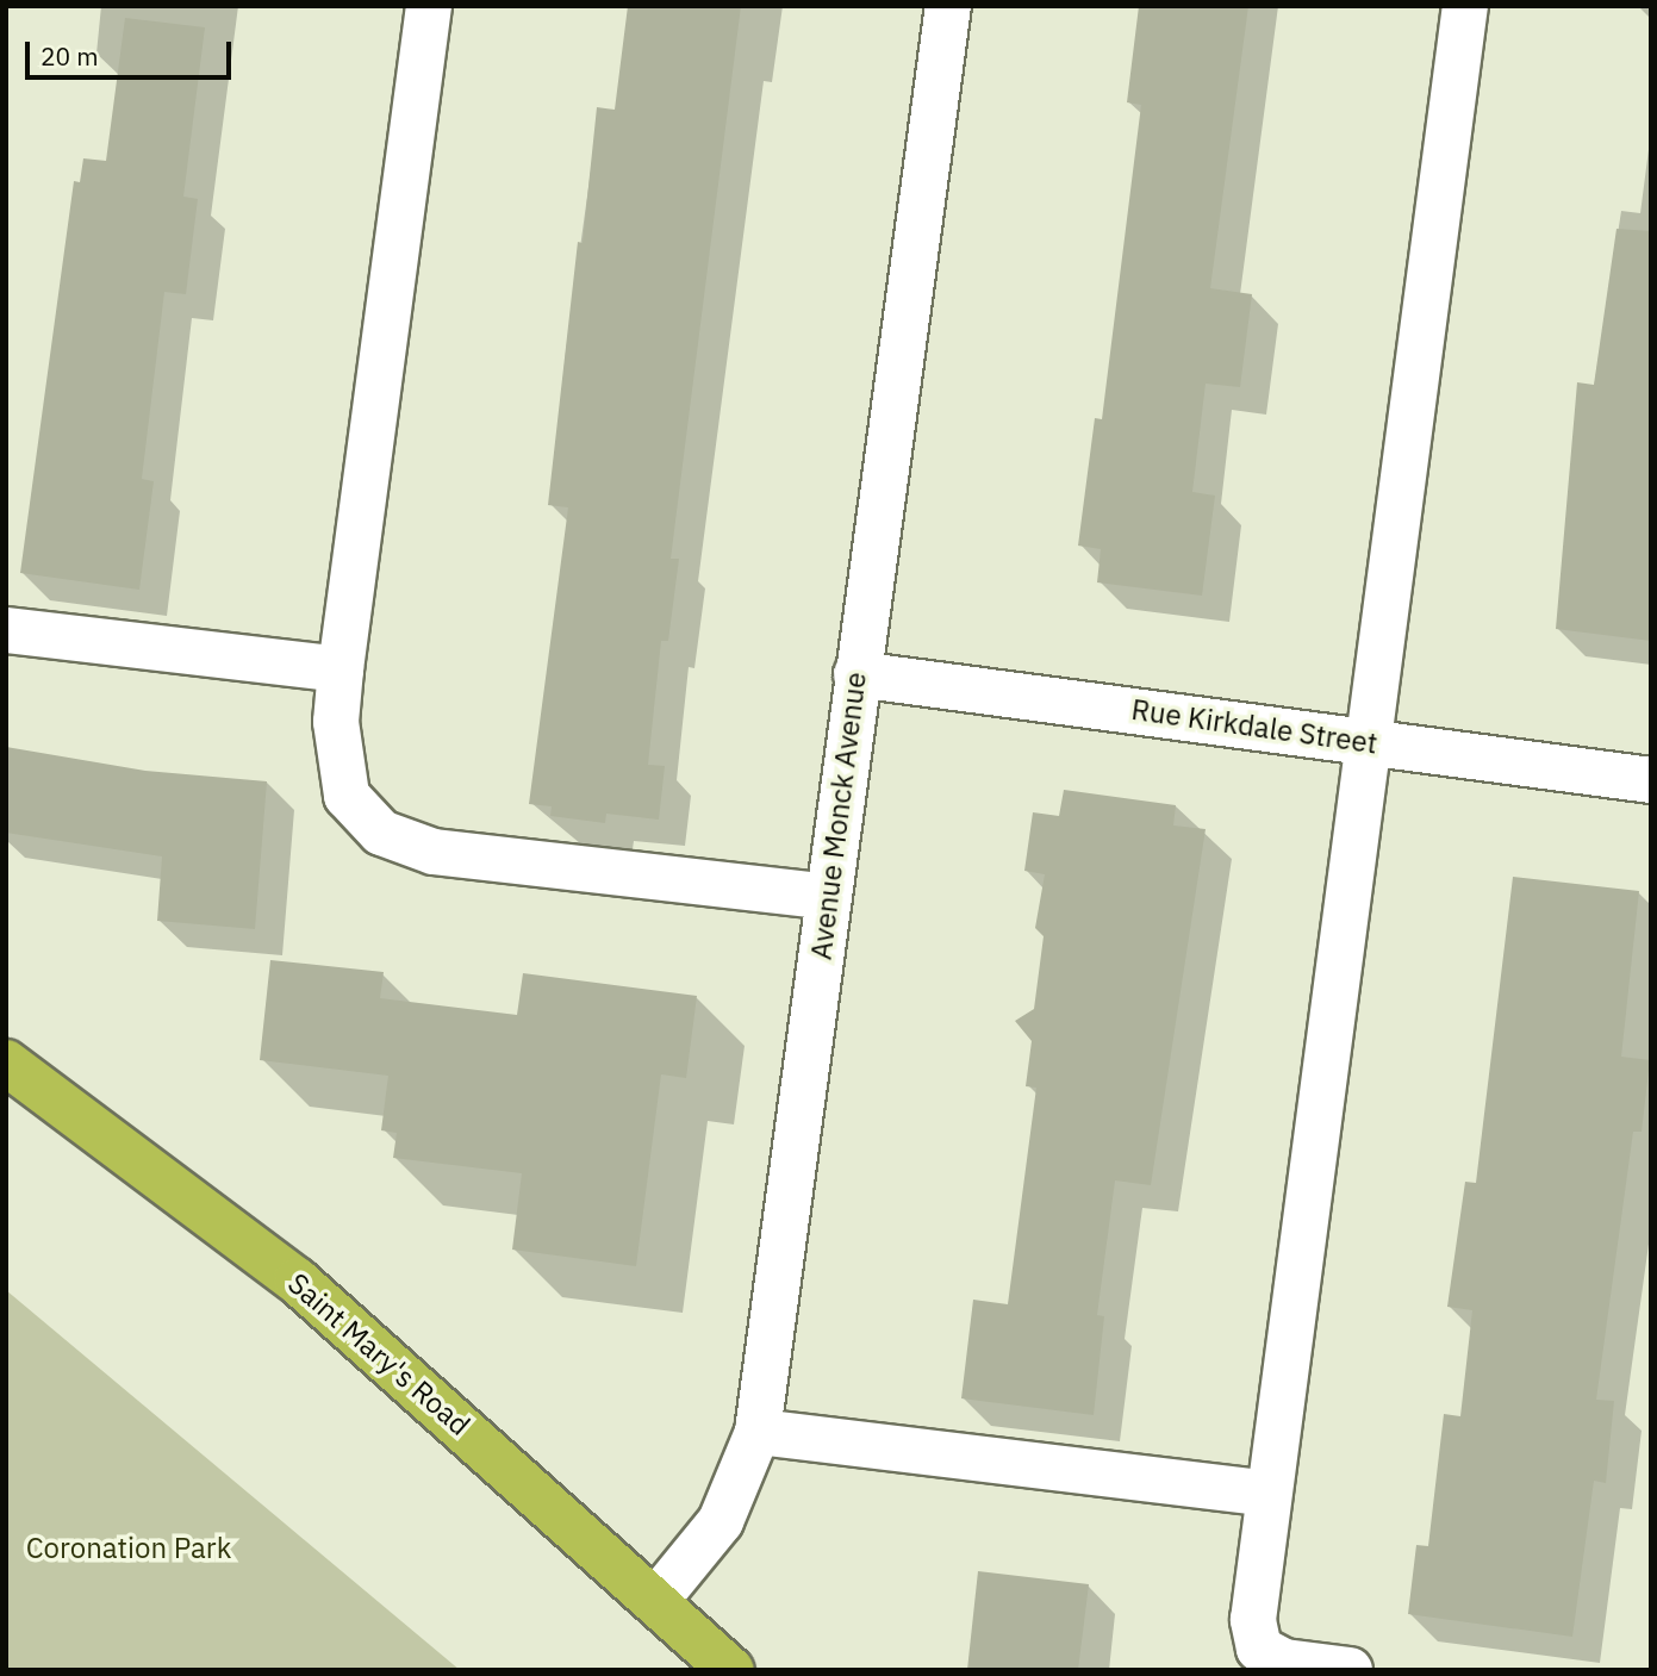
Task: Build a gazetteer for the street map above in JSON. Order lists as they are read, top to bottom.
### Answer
{
  "streets": {
    "highway": ["Saint Mary's Road"],
    "street": ["Rue Kirkdale Street", "Avenue Monck Avenue"]
  },
  "crossings": [
    ["Rue Kirkdale Street", "Avenue Monck Avenue"],
    ["Avenue Monck Avenue", "Saint Mary's Road"]
  ],
  "parks": ["Coronation Park"],
  "scale_bar": "20 m"
}
